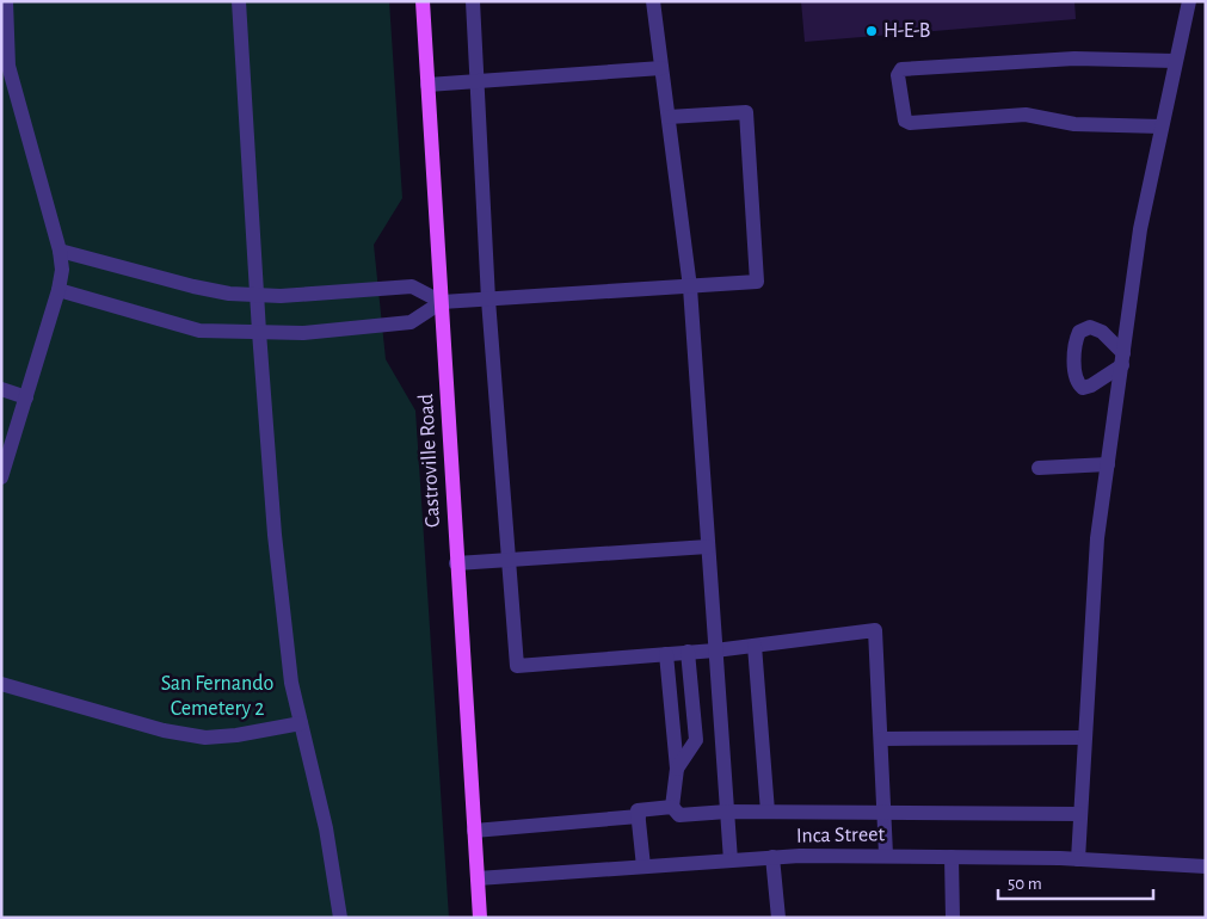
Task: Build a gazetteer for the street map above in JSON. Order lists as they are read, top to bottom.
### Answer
{
  "streets": {
    "main road": ["Castroville Road"],
    "street": ["Inca Street"]
  },
  "crossings": [
    ["Castroville Road", "Inca Street"]
  ],
  "parks": ["San Fernando Cemetery 2"],
  "places": ["H-E-B"],
  "scale_bar": "50 m"
}
